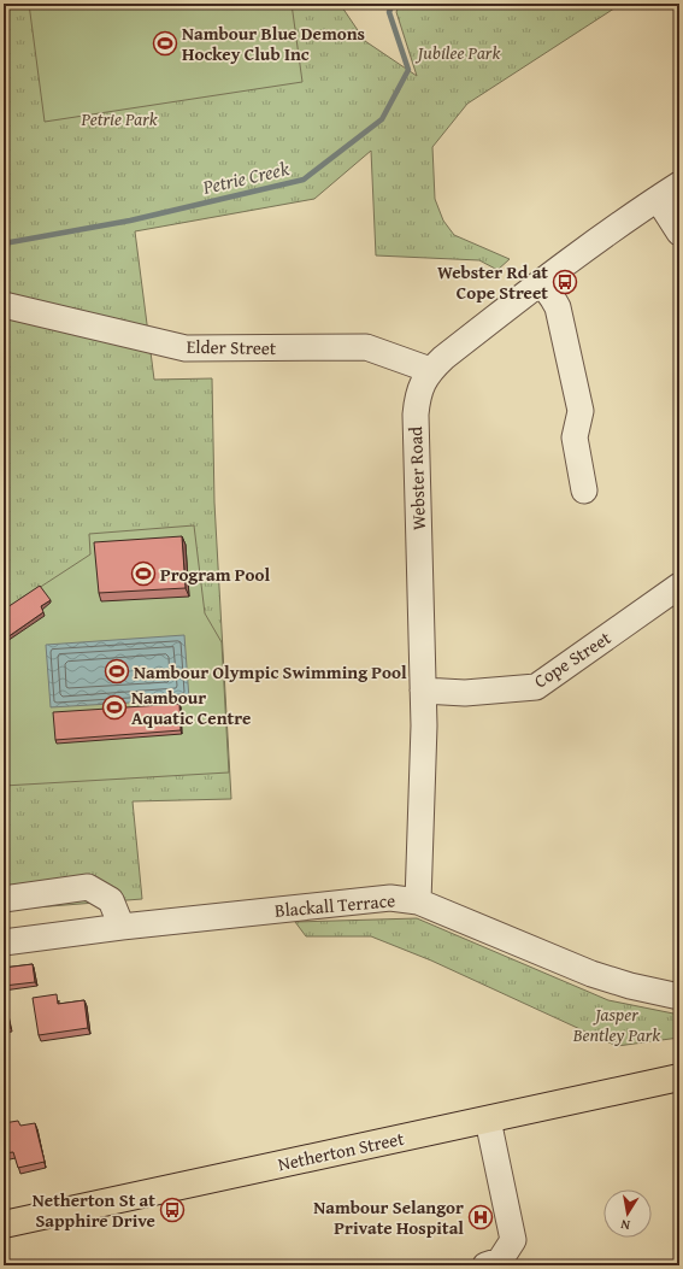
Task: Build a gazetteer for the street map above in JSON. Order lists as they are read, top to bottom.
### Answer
{
  "streets": {
    "main road": ["Netherton Street"],
    "street": [
      "Elder Street",
      "Webster Road",
      "Cope Street",
      "Blackall Terrace"
    ]
  },
  "crossings": [
    ["Elder Street", "Webster Road"],
    ["Webster Road", "Cope Street"],
    ["Webster Road", "Blackall Terrace"]
  ],
  "water": ["Petrie Creek"],
  "parks": ["Jubilee Park", "Petrie Park", "Jasper Bentley Park"],
  "places": {
    "sports": [
      "Nambour Blue Demons Hockey Club Inc",
      "Program Pool",
      "Nambour Olympic Swimming Pool",
      "Nambour Aquatic Centre"
    ],
    "bus stop": ["Webster Rd at Cope Street", "Netherton St at Sapphire Drive"],
    "hospital": ["Nambour Selangor Private Hospital"]
  },
  "north": "bottom"
}
